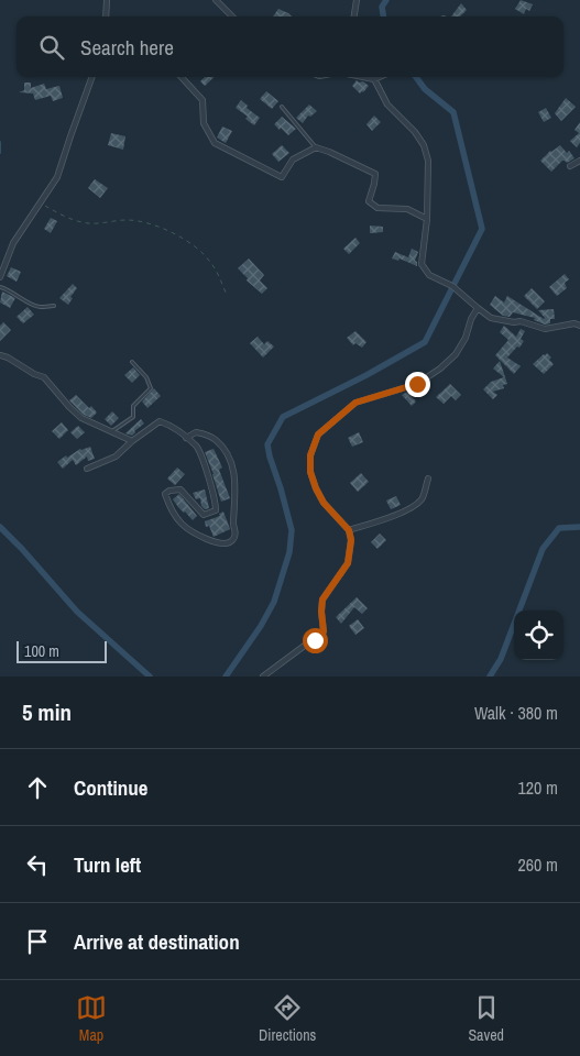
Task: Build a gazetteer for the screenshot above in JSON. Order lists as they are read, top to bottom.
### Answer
{
  "scale_bar": "100 m",
  "page": {
    "search": "Search here",
    "scale": "100 m",
    "heading": ["5 min", "Walk · 380 m"],
    "list": [
      ["Continue", "120 m"],
      ["Turn left", "260 m"],
      "Arrive at destination"
    ],
    "nav": ["Map", "Directions", "Saved"]
  }
}
